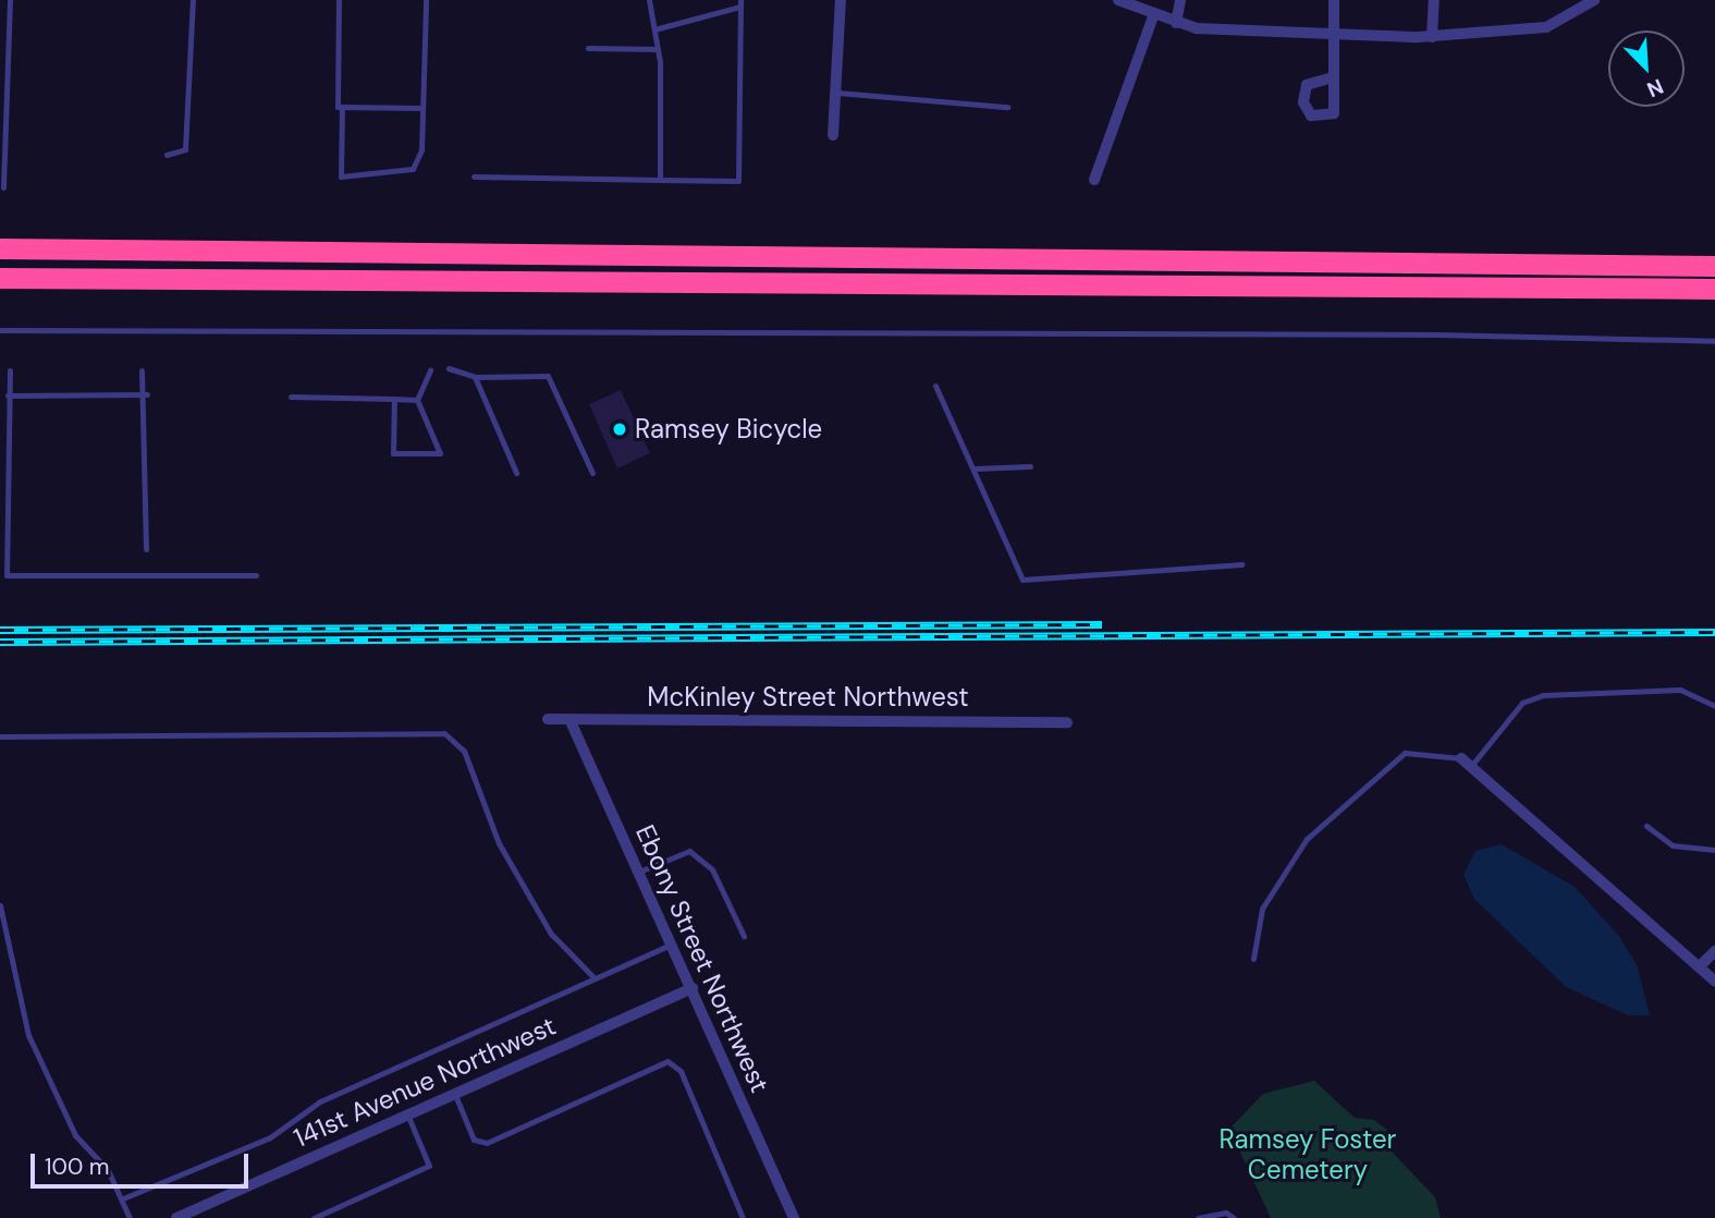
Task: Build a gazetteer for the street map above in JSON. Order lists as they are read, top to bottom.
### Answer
{
  "streets": {
    "street": ["McKinley Street Northwest", "Ebony Street Northwest", "141st Avenue Northwest"]
  },
  "crossings": [
    ["McKinley Street Northwest", "Ebony Street Northwest"],
    ["Ebony Street Northwest", "141st Avenue Northwest"]
  ],
  "parks": ["Ramsey Foster Cemetery"],
  "places": ["Ramsey Bicycle"],
  "scale_bar": "100 m",
  "north": "bottom right"
}
